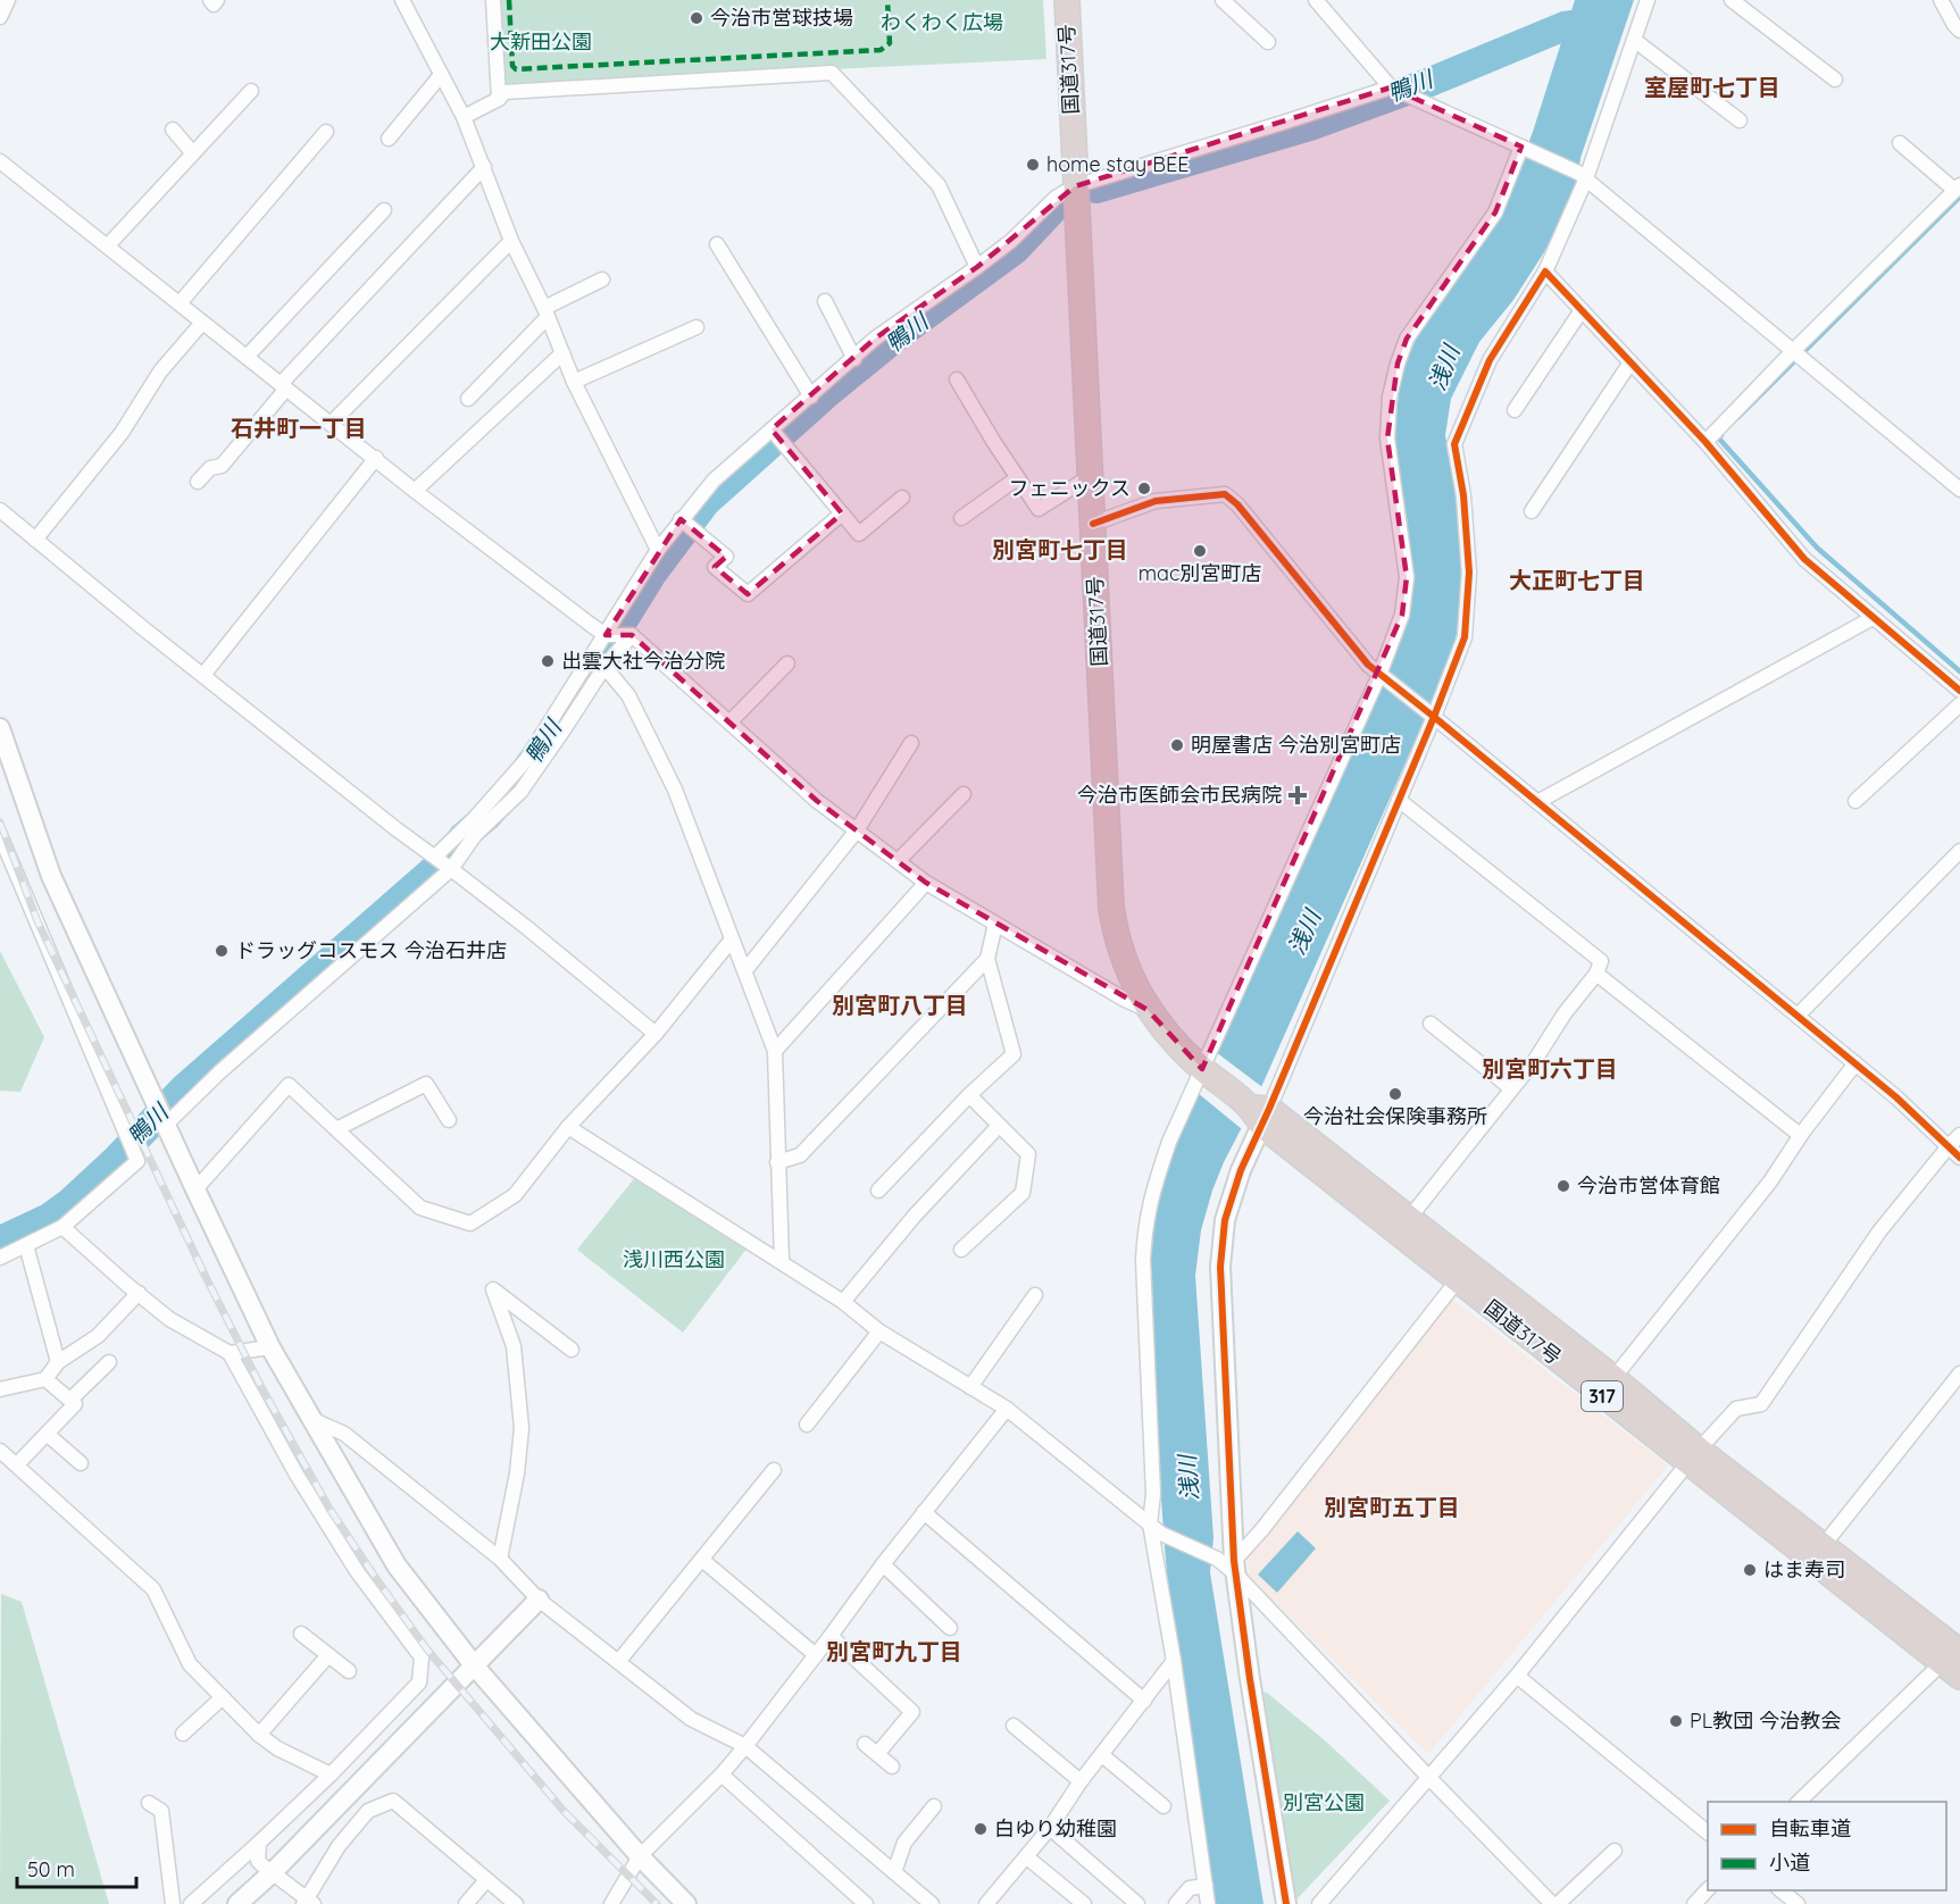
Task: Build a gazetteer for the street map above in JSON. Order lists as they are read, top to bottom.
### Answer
{
  "streets": {
    "highway": ["国道317号", "317"]
  },
  "districts": [
    "室屋町七丁目",
    "石井町一丁目",
    "別宮町七丁目",
    "大正町七丁目",
    "別宮町八丁目",
    "別宮町六丁目",
    "別宮町五丁目",
    "別宮町九丁目"
  ],
  "water": ["鴨川", "浅川"],
  "parks": [
    "わくわく広場",
    "大新田公園",
    "浅川西公園",
    "別宮公園"
  ],
  "places": {
    "other": [
      "今治市営球技場",
      "home stay BEE",
      "フェニックス",
      "mac別宮町店",
      "出雲大社今治分院",
      "明屋書店 今治別宮町店",
      "ドラッグコスモス 今治石井店",
      "今治社会保険事務所",
      "今治市営体育館",
      "はま寿司",
      "PL教団 今治教会",
      "白ゆり幼稚園"
    ],
    "health": ["今治市医師会市民病院"]
  },
  "legend": ["自転車道", "小道"],
  "scale_bar": "50 m"
}
